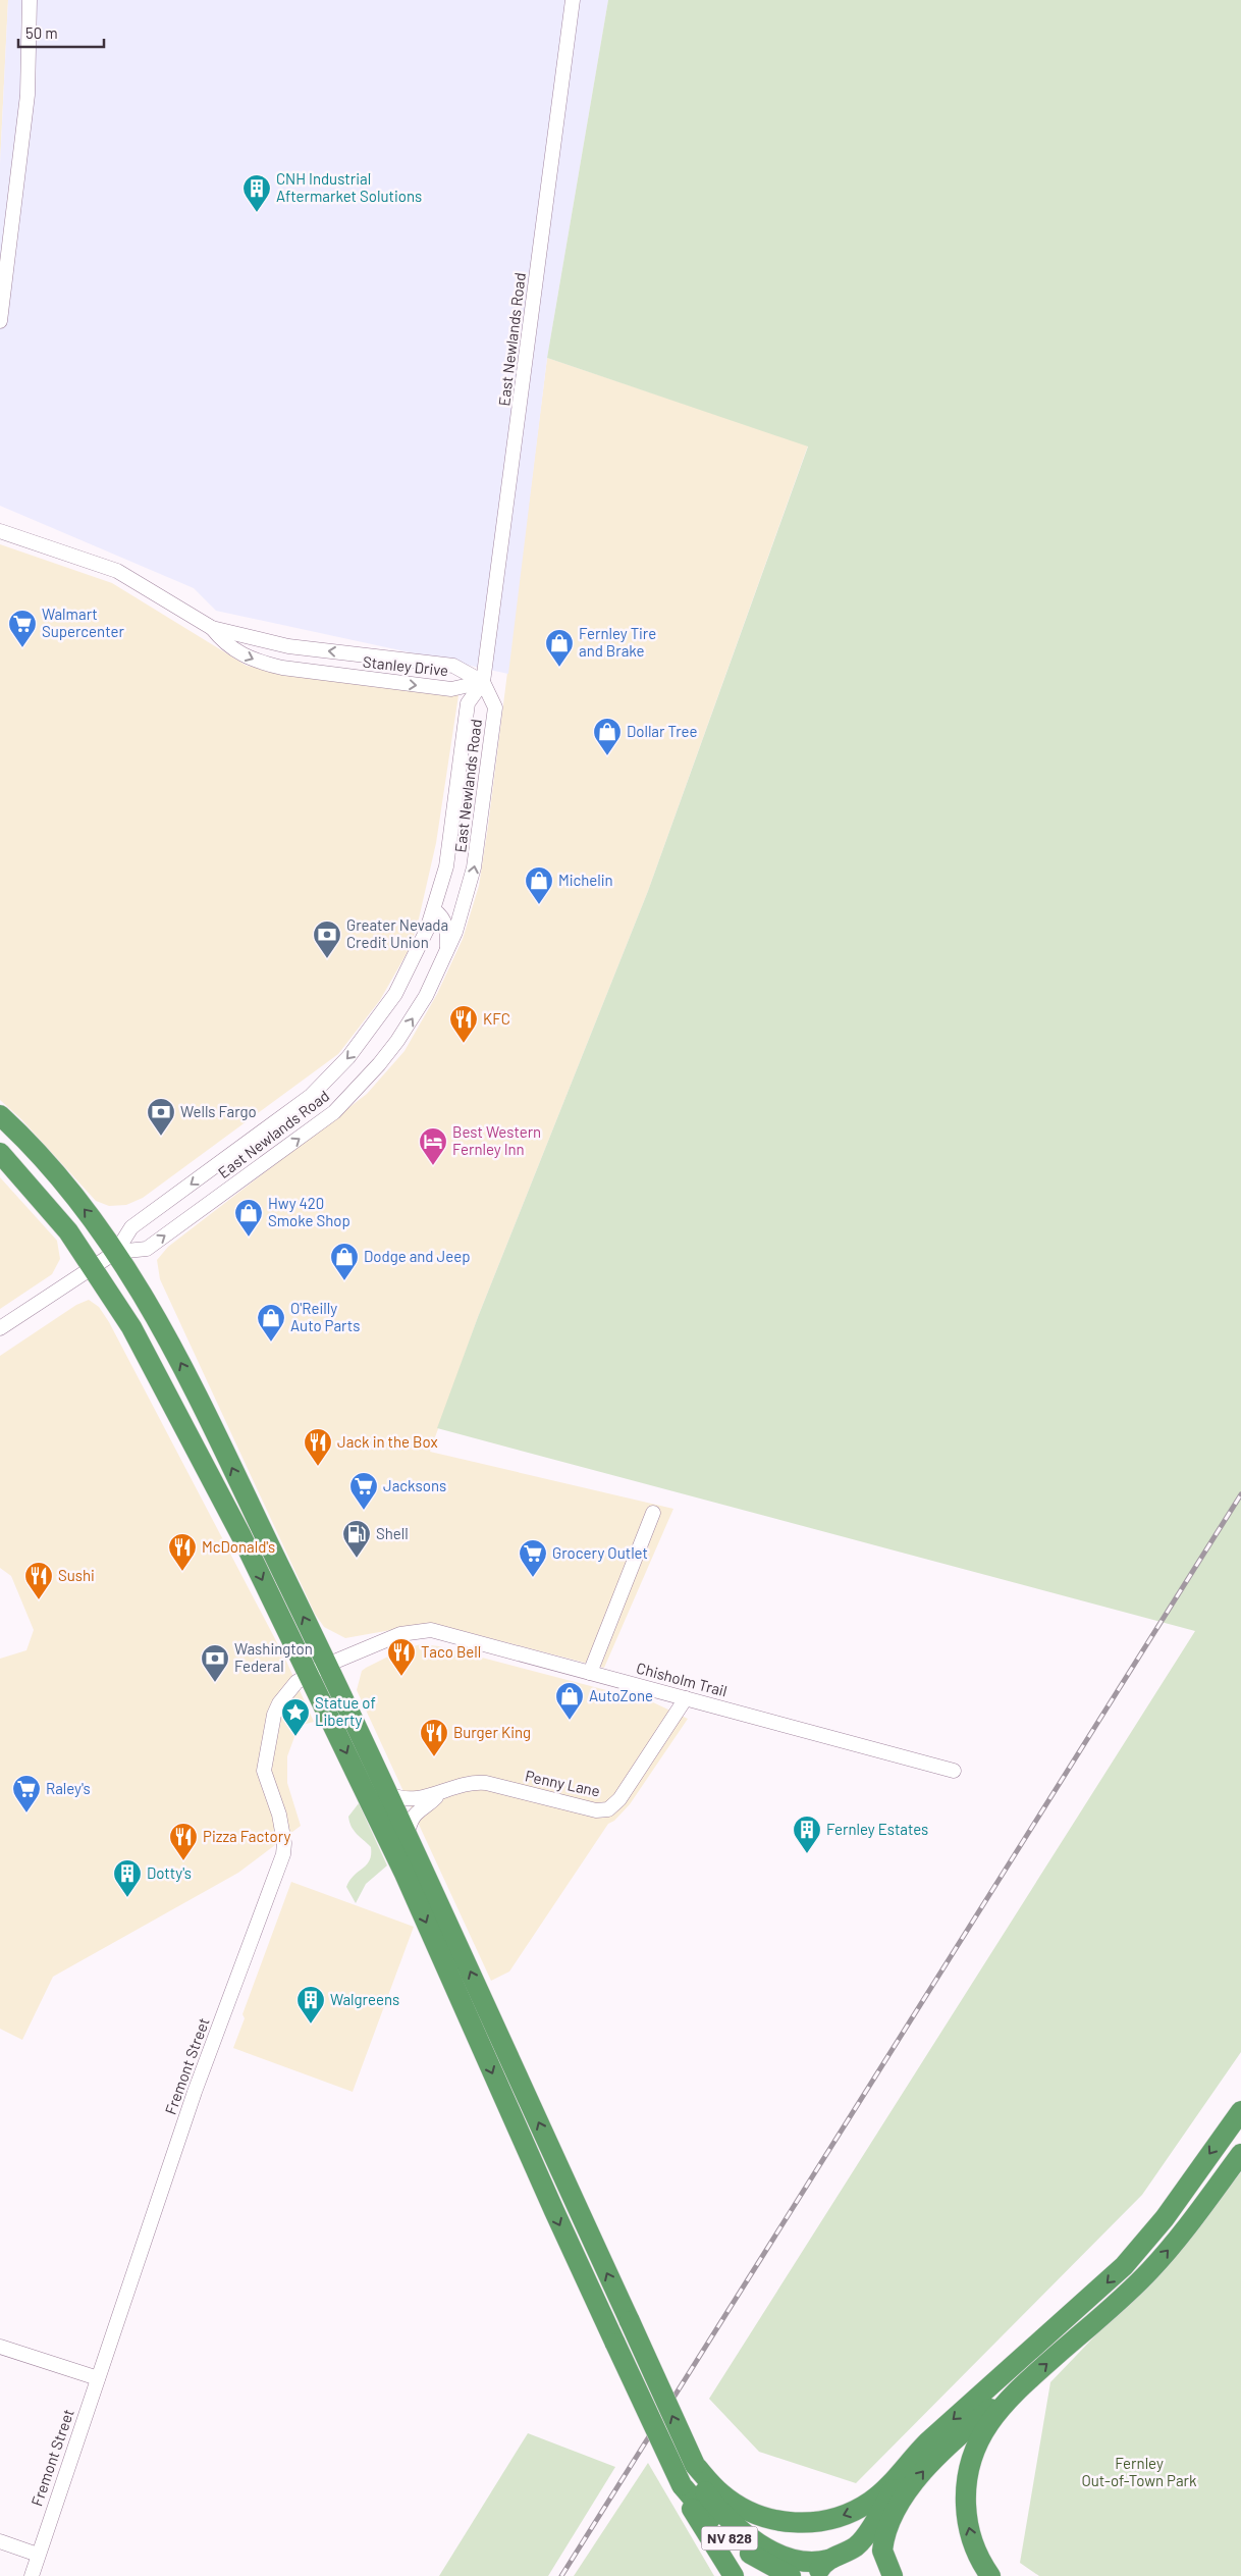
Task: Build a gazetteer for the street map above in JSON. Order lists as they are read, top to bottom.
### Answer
{
  "streets": {
    "highway": ["NV 828"],
    "street": [
      "East Newlands Road",
      "Stanley Drive",
      "Chisholm Trail",
      "Penny Lane",
      "Fremont Street"
    ]
  },
  "crossings": [
    ["East Newlands Road", "Stanley Drive"],
    ["Chisholm Trail", "Penny Lane"],
    ["Chisholm Trail", "Fremont Street"]
  ],
  "parks": ["Fernley Out-of-Town Park"],
  "places": {
    "building": [
      "CNH Industrial Aftermarket Solutions",
      "Fernley Estates",
      "Dotty's",
      "Walgreens"
    ],
    "supermarket": [
      "Walmart Supercenter",
      "Jacksons",
      "Grocery Outlet",
      "Raley's"
    ],
    "shop": [
      "Fernley Tire and Brake",
      "Dollar Tree",
      "Michelin",
      "Hwy 420 Smoke Shop",
      "Dodge and Jeep",
      "O'Reilly Auto Parts",
      "AutoZone"
    ],
    "bank": ["Greater Nevada Credit Union", "Wells Fargo", "Washington Federal"],
    "restaurant": [
      "KFC",
      "Jack in the Box",
      "McDonald's",
      "Sushi",
      "Taco Bell",
      "Burger King",
      "Pizza Factory"
    ],
    "hotel": ["Best Western Fernley Inn"],
    "fuel station": ["Shell"],
    "place": ["Statue of Liberty"]
  },
  "scale_bar": "50 m"
}
